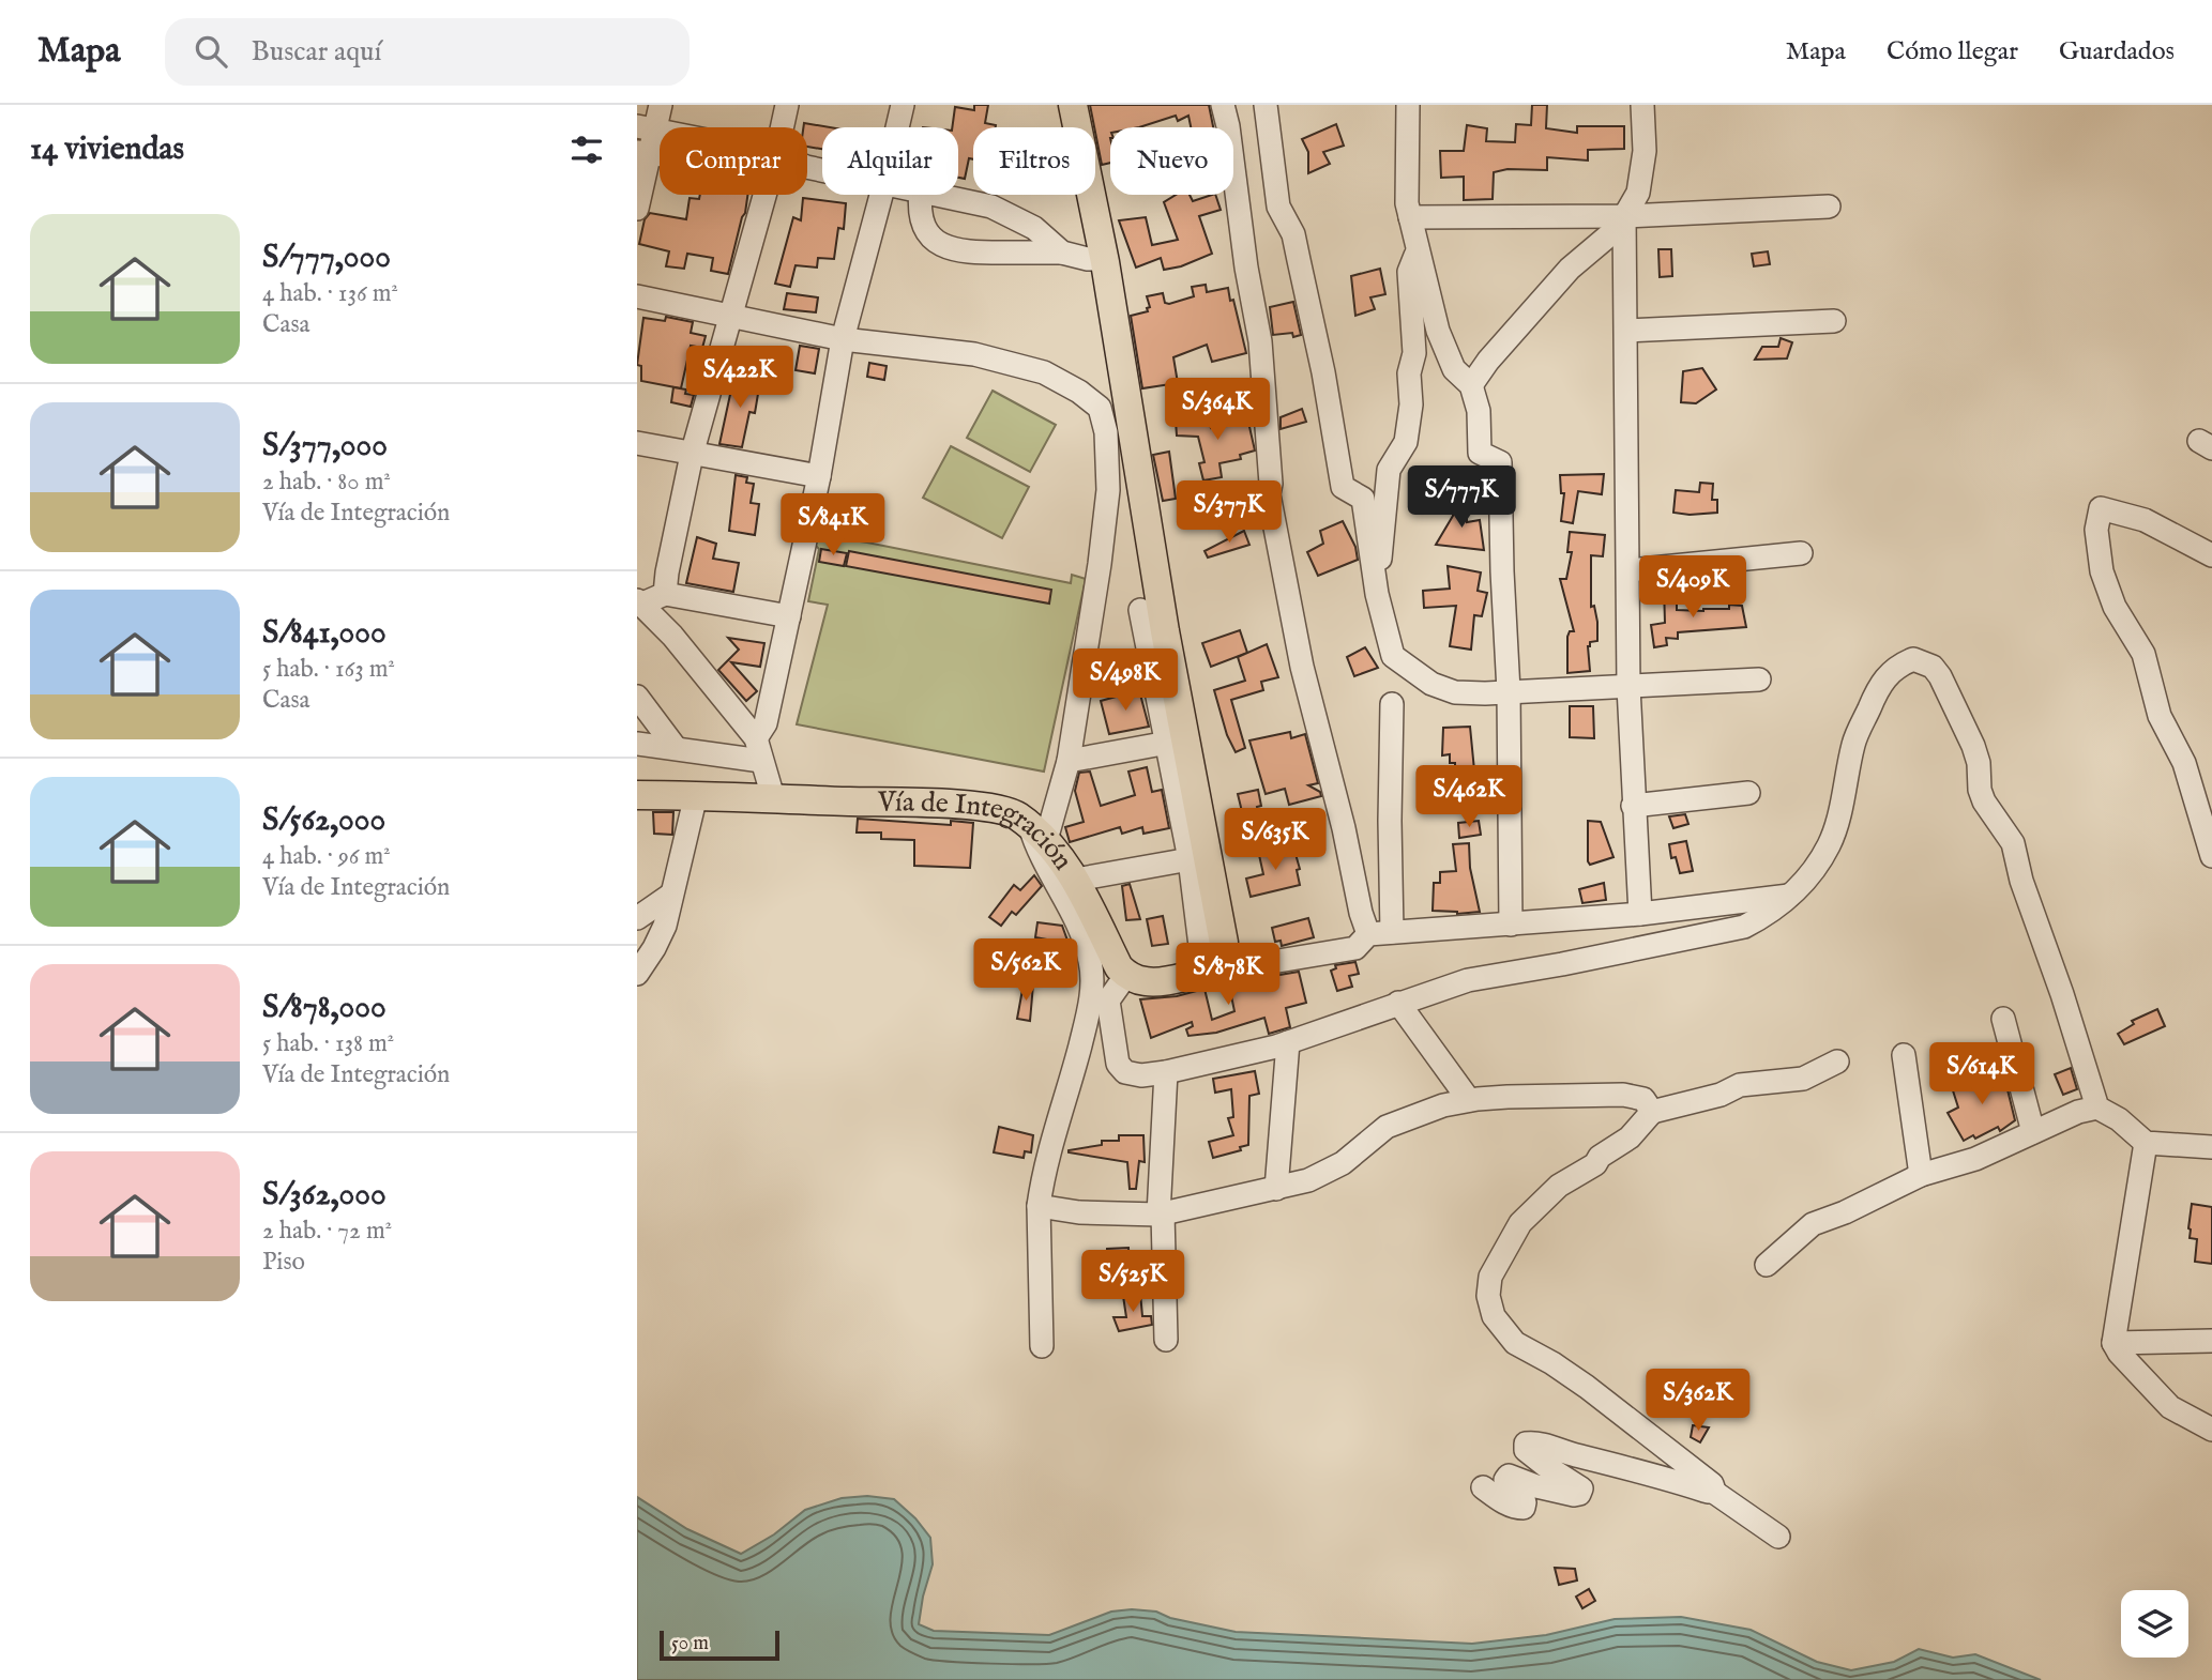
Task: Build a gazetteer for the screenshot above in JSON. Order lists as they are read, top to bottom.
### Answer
{
  "streets": {
    "main road": ["Vía de Integración"]
  },
  "scale_bar": "50 m",
  "page": {
    "header": "Mapa",
    "search": "Buscar aquí",
    "nav": ["Mapa", "Cómo llegar", "Guardados"],
    "heading": "14 viviendas",
    "chip": [
      "Comprar",
      "Alquilar",
      "Filtros",
      "Nuevo"
    ],
    "list": [
      {
        "name": "S/777,000",
        "note": "4 hab. · 136 m² · Casa"
      },
      {
        "name": "S/377,000",
        "note": "2 hab. · 80 m² · Vía de Integración"
      },
      {
        "name": "S/841,000",
        "note": "5 hab. · 163 m² · Casa"
      },
      {
        "name": "S/562,000",
        "note": "4 hab. · 96 m² · Vía de Integración"
      },
      {
        "name": "S/878,000",
        "note": "5 hab. · 138 m² · Vía de Integración"
      },
      {
        "name": "S/362,000",
        "note": "2 hab. · 72 m² · Piso"
      }
    ],
    "price": [
      "S/422K",
      "S/364K",
      "S/777K",
      "S/377K",
      "S/841K",
      "S/409K",
      "S/498K",
      "S/462K",
      "S/635K",
      "S/562K",
      "S/878K",
      "S/614K",
      "S/525K",
      "S/362K"
    ],
    "scale": "50 m"
  }
}
